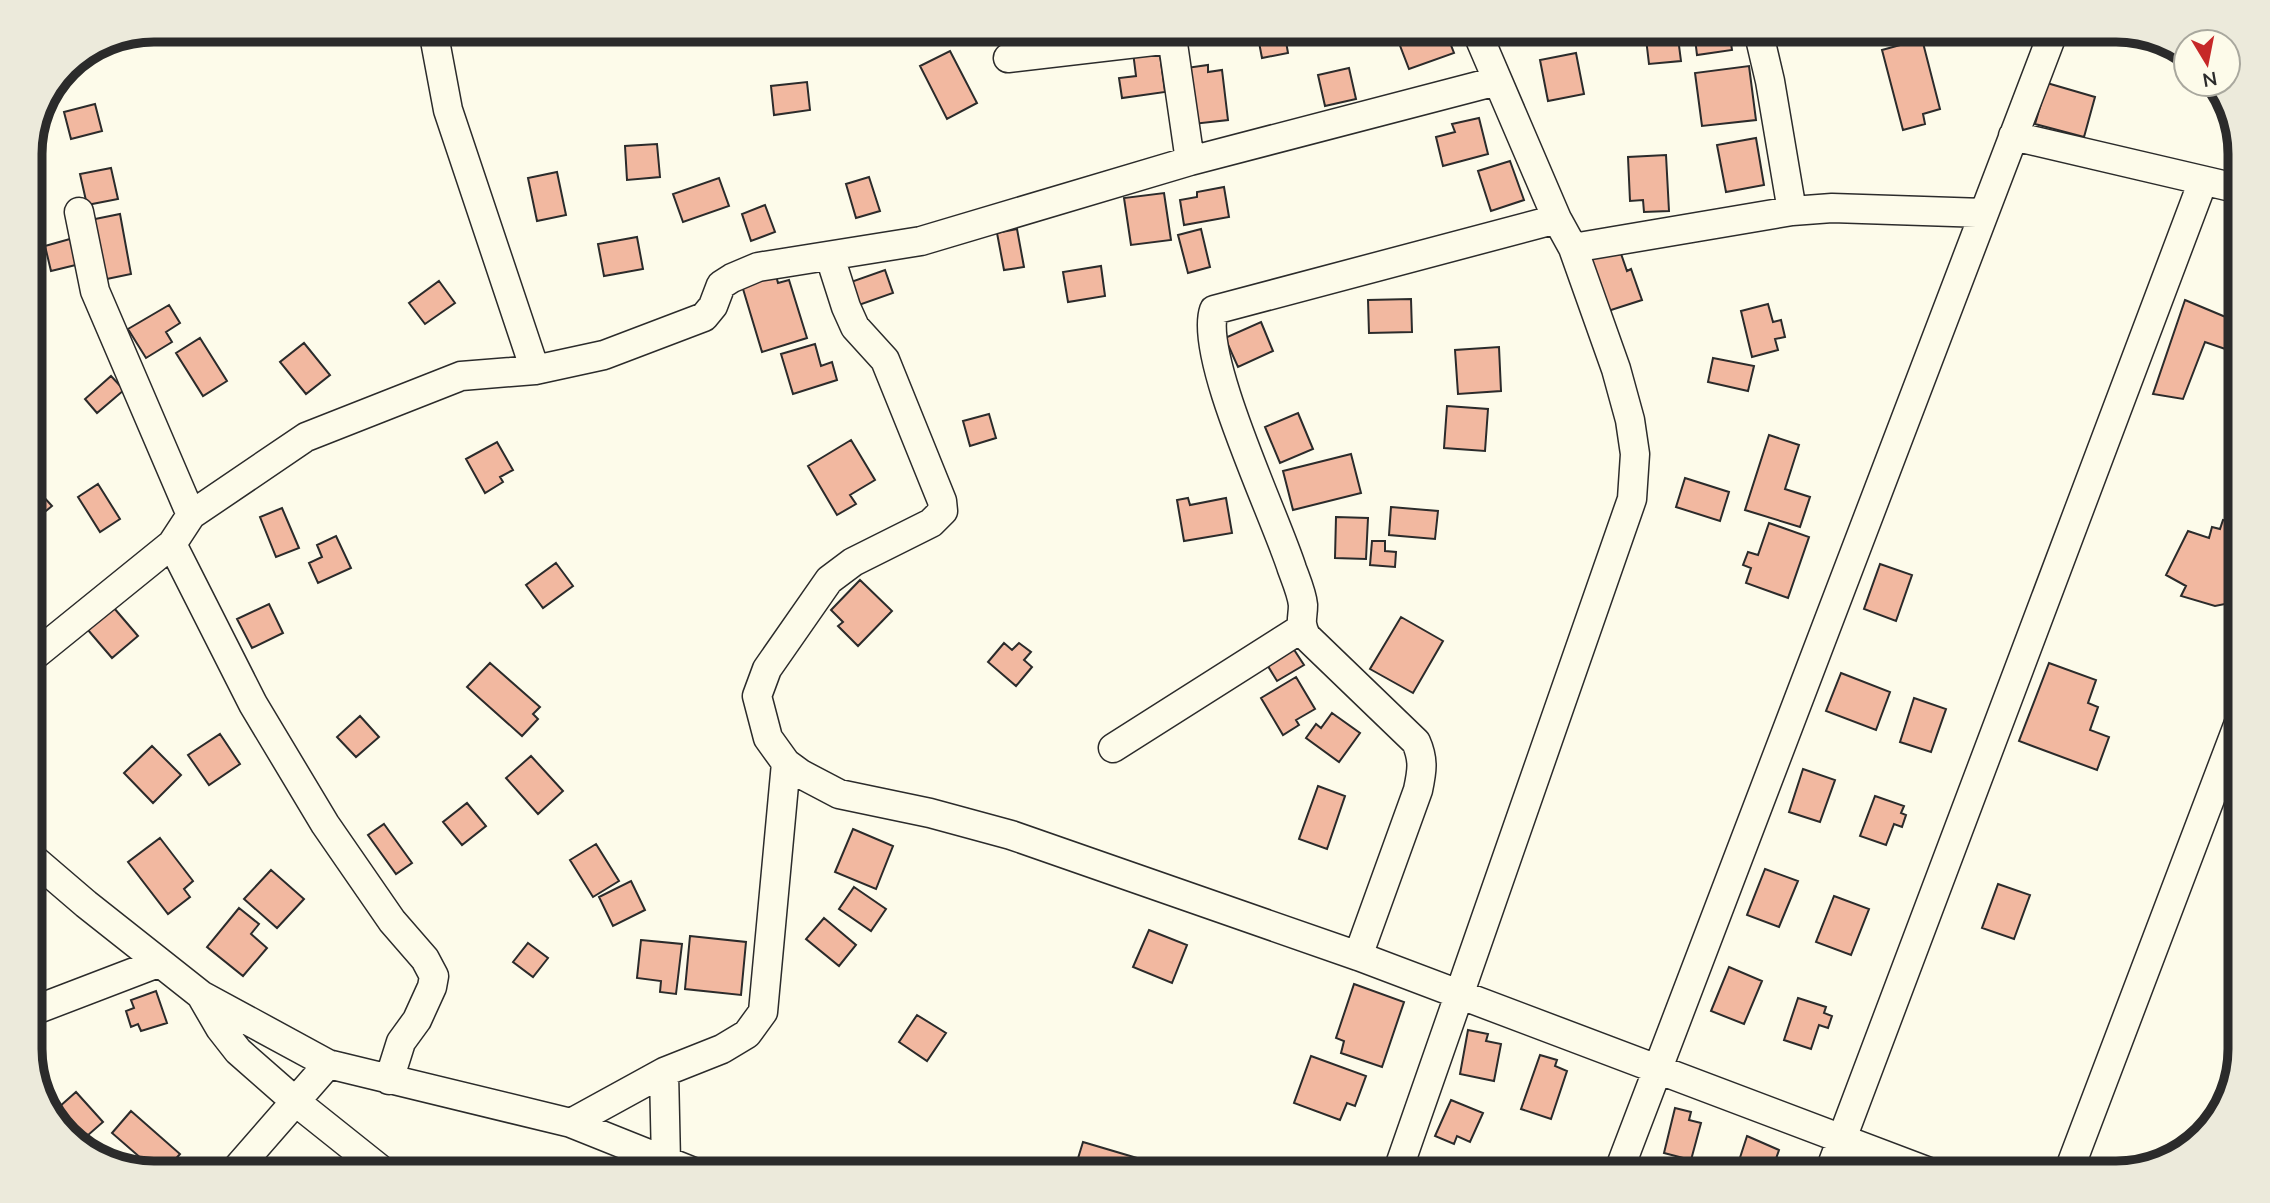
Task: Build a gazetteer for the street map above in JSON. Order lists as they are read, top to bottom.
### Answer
{
  "north": "bottom"
}
